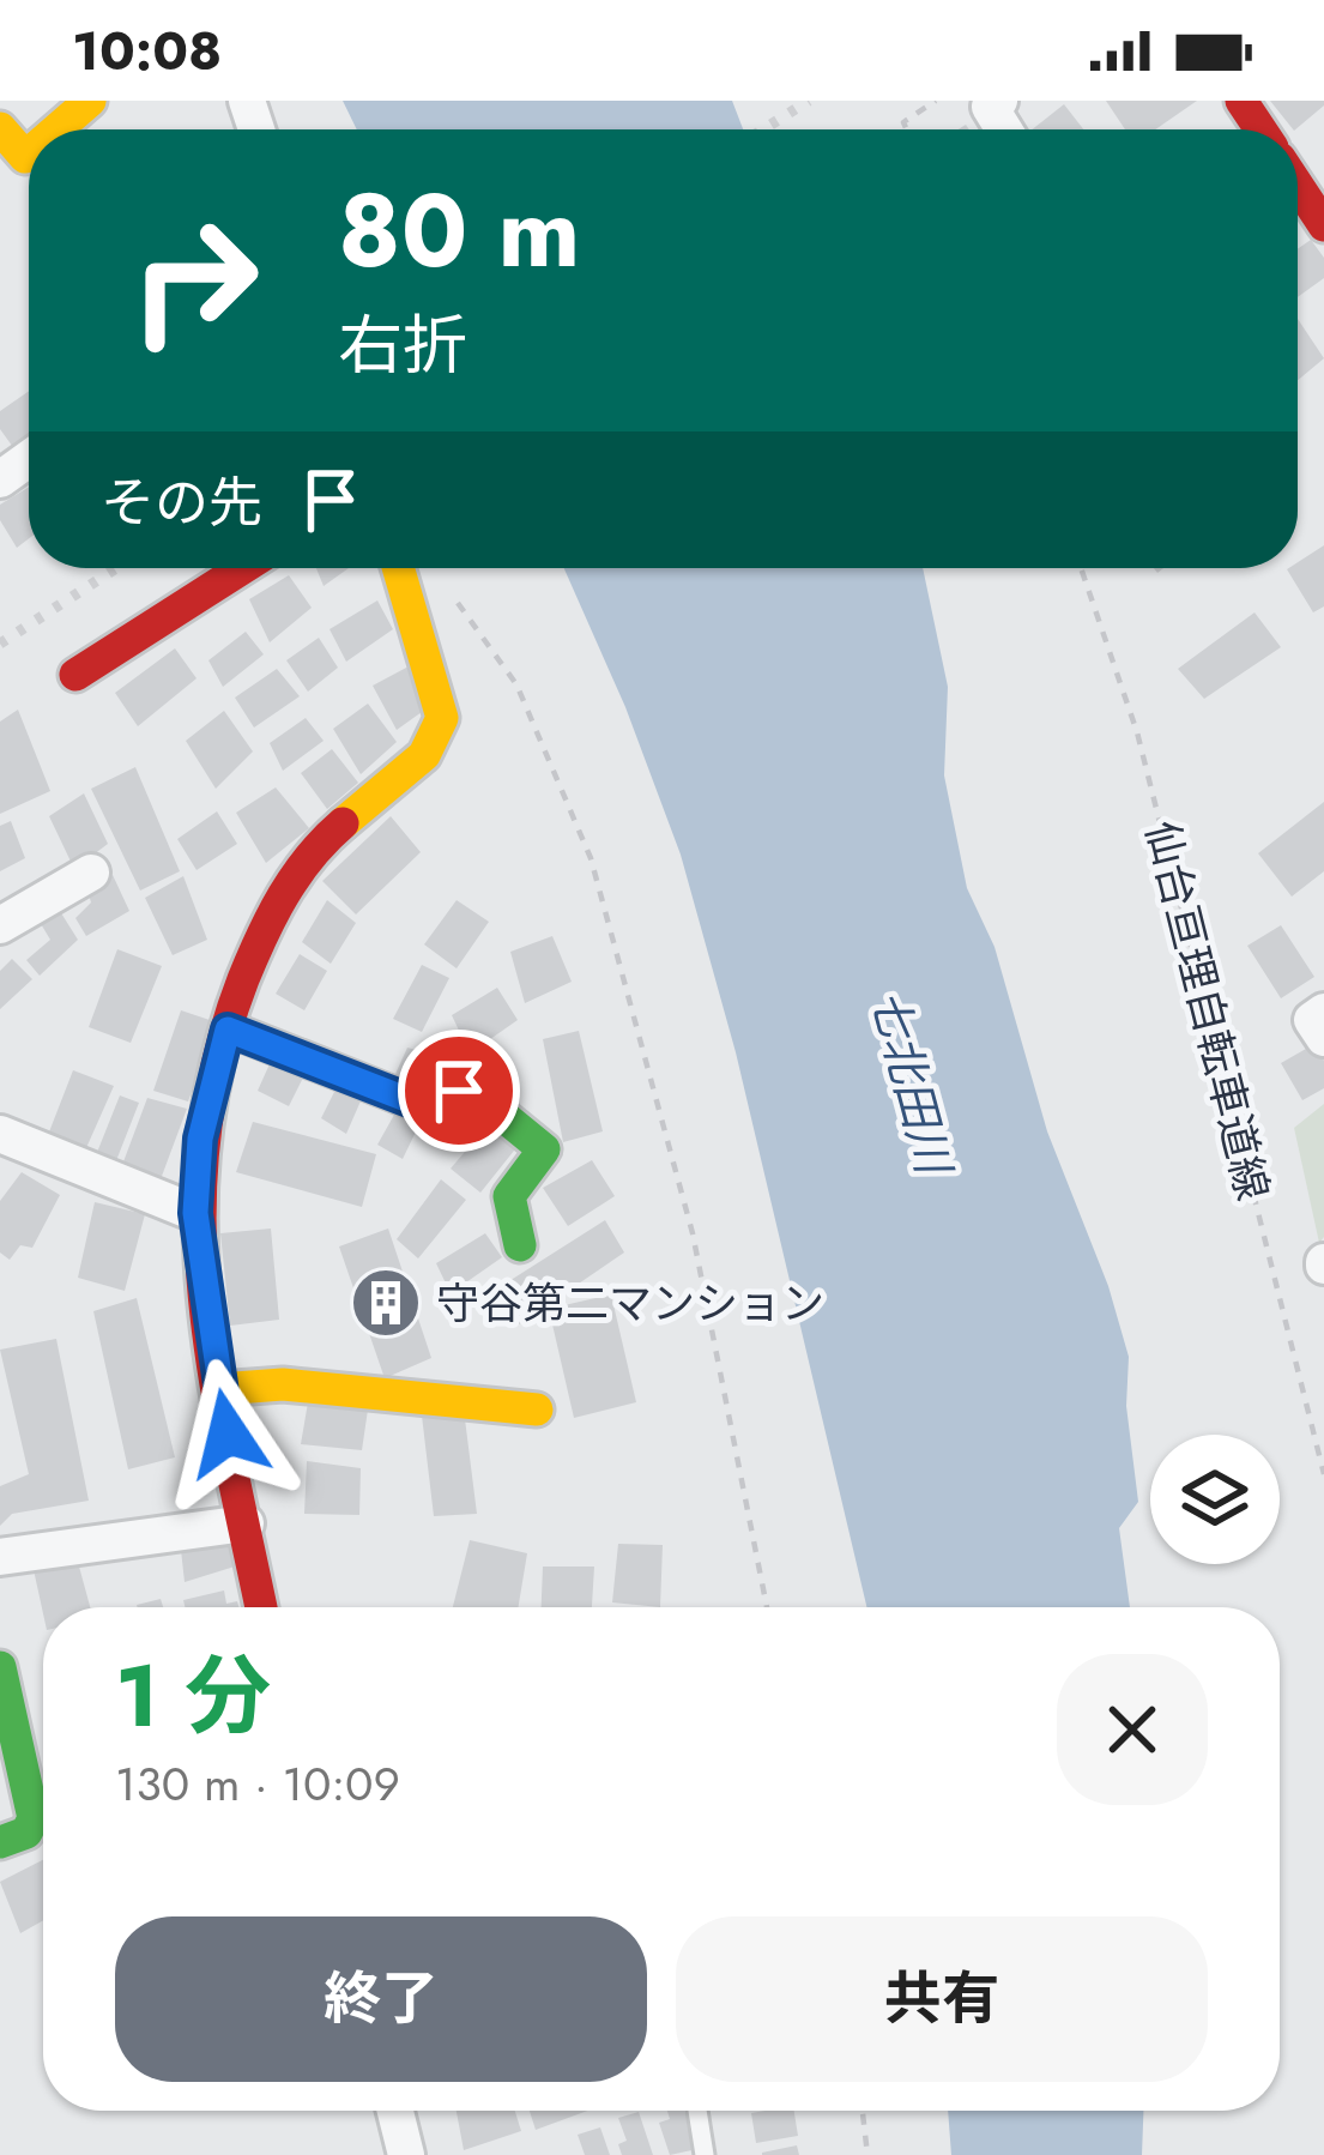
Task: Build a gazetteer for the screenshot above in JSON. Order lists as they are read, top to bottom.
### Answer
{
  "streets": {
    "path": ["仙台亘理自転車道線"]
  },
  "water": ["七北田川"],
  "places": {
    "building": ["守谷第二マンション"]
  },
  "page": {
    "status": "10:08",
    "turn": ["80 m", "右折"],
    "then": "その先",
    "heading": ["1 分", "130 m · 10:09"],
    "buttons": ["終了", "共有"]
  }
}
